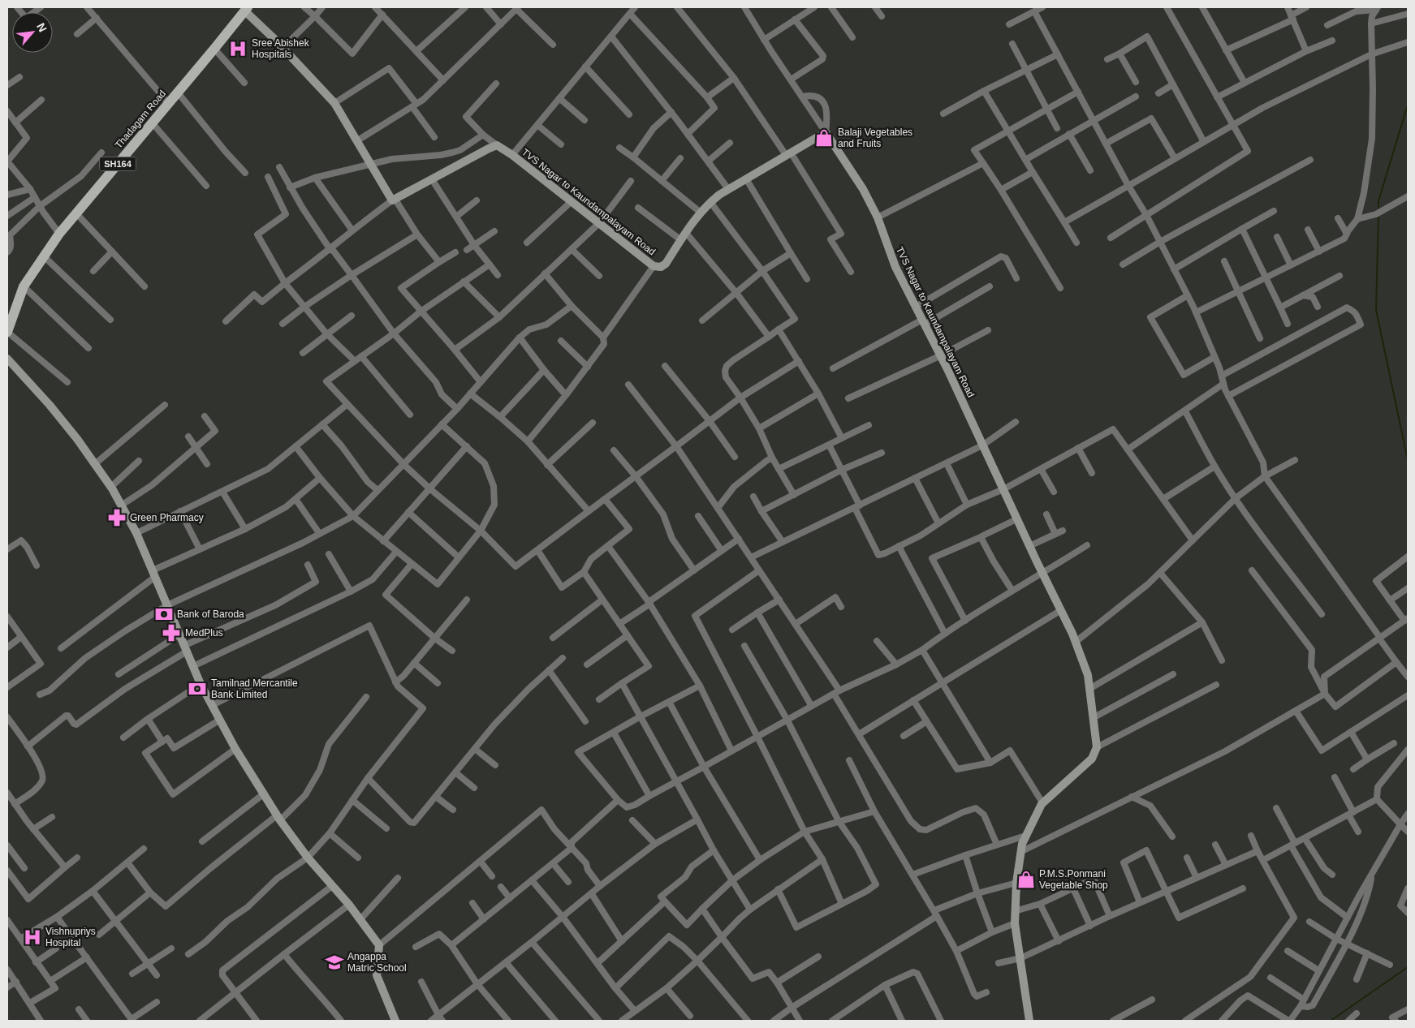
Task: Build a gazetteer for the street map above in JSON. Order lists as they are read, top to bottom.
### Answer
{
  "streets": {
    "main road": ["Thadagam Road", "SH164"],
    "street": ["TVS Nagar to Kaundampalayam Road"]
  },
  "places": {
    "hospital": ["Sree Abishek Hospitals", "Vishnupriys Hospital"],
    "shop": ["Balaji Vegetables and Fruits", "P.M.S.Ponmani Vegetable Shop"],
    "pharmacy": ["Green Pharmacy", "MedPlus"],
    "bank": ["Bank of Baroda", "Tamilnad Mercantile Bank Limited"],
    "school or university": ["Angappa Matric School"]
  },
  "north": "top right"
}
